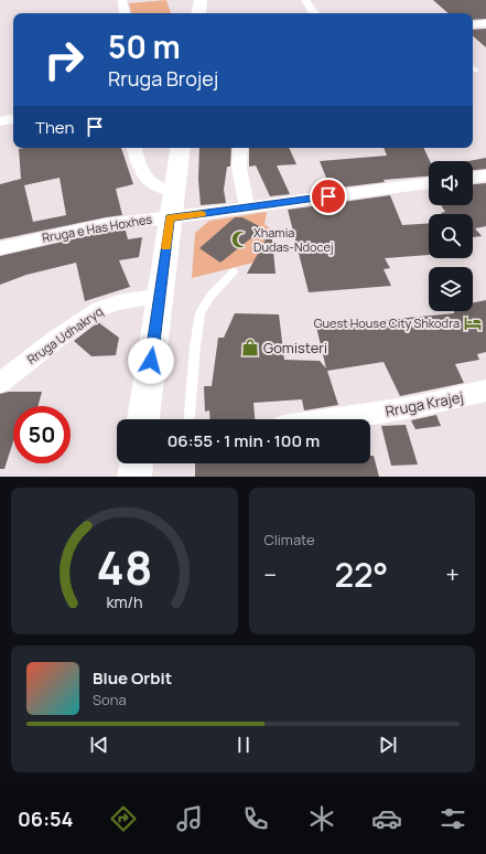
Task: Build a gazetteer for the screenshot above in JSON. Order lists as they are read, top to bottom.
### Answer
{
  "streets": {
    "street": ["Rruga e Has Hoxhes", "Rruga Udhakryq", "Rruga Krajej"]
  },
  "places": {
    "mosque": ["Xhamia Dudas-Ndocej"],
    "hotel": ["Guest House City Shkodra"],
    "shop": ["Gomisteri"]
  },
  "page": {
    "turn": ["50 m", "Rruga Brojej"],
    "then": "Then",
    "limit": "50",
    "trip": "06:55 · 1 min · 100 m",
    "tile": "Climate",
    "heat": ["−", "22°", "+"],
    "song": ["Blue Orbit", "Sona"],
    "tabs": "06:54",
    "gauge": ["48", "km/h"]
  }
}
